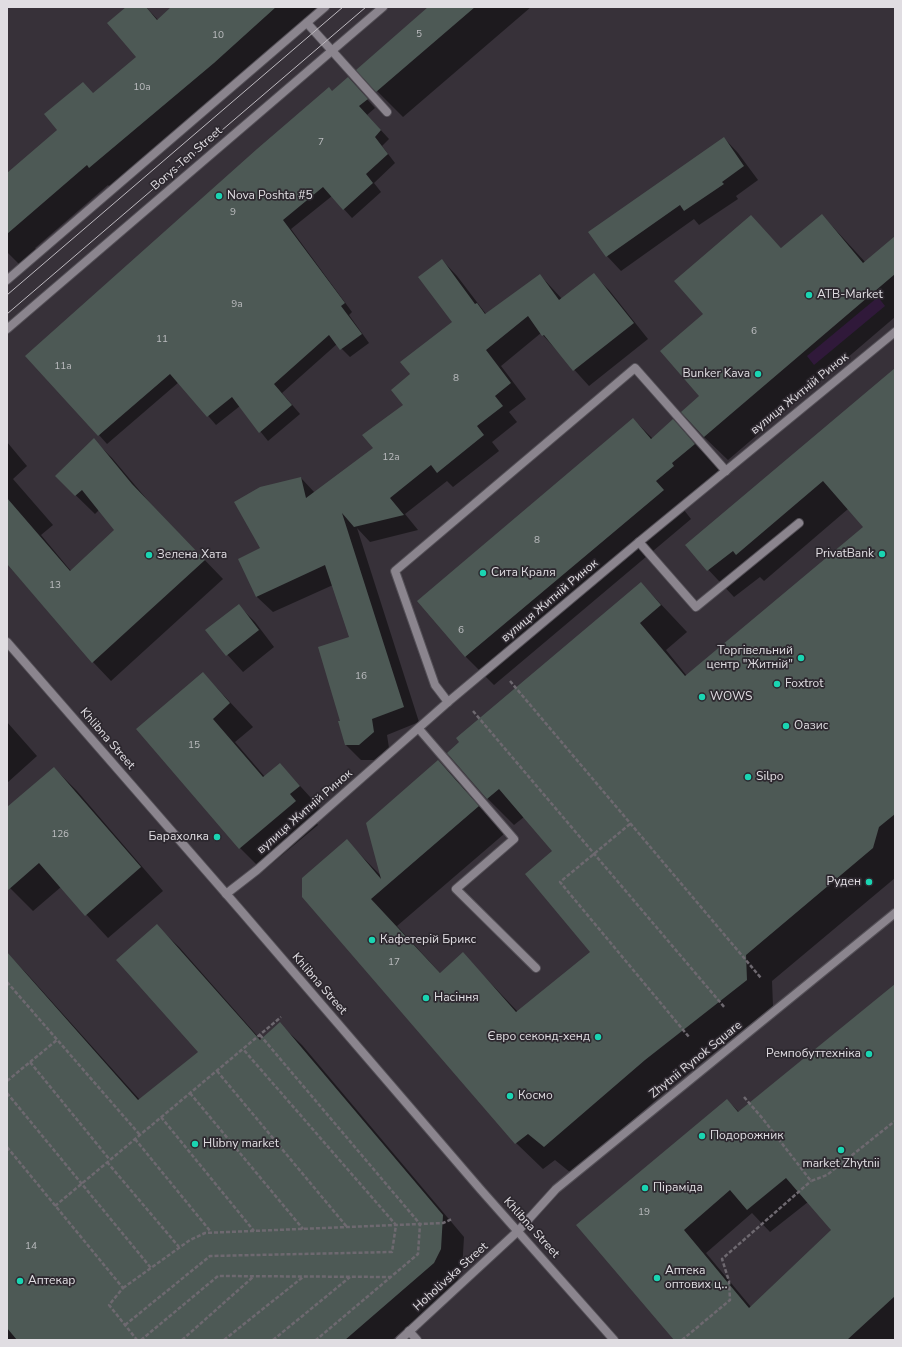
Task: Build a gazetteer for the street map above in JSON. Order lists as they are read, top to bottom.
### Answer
{
  "streets": {
    "street": [
      "Borys Ten Street",
      "вулиця Житній Ринок",
      "Khlibna Street",
      "Zhytnii Rynok Square",
      "Hoholivska Street"
    ]
  },
  "crossings": [
    ["вулиця Житній Ринок", "Khlibna Street"],
    ["Khlibna Street", "Zhytnii Rynok Square"],
    ["Khlibna Street", "Hoholivska Street"],
    ["Zhytnii Rynok Square", "Hoholivska Street"]
  ],
  "places": [
    "Nova Poshta #5",
    "ATB-Market",
    "Bunker Kava",
    "PrivatBank",
    "Зелена Хата",
    "Сита Краля",
    "Торгівельний центр \"Житній\"",
    "Foxtrot",
    "WOWS",
    "Оазис",
    "Silpo",
    "Барахолка",
    "Руден",
    "Кафетерій Брикс",
    "Насіння",
    "Євро секонд-хенд",
    "Ремпобуттехніка",
    "Космо",
    "Подорожник",
    "Hlibny market",
    "market Zhytnii",
    "Піраміда",
    "Аптека оптових ц‥",
    "Аптекар"
  ],
  "house_numbers": [
    "5",
    "10",
    "10а",
    "7",
    "9",
    "9а",
    "6",
    "11",
    "11а",
    "8",
    "12а",
    "8",
    "13",
    "6",
    "16",
    "15",
    "12б",
    "17",
    "19",
    "14"
  ]
}
